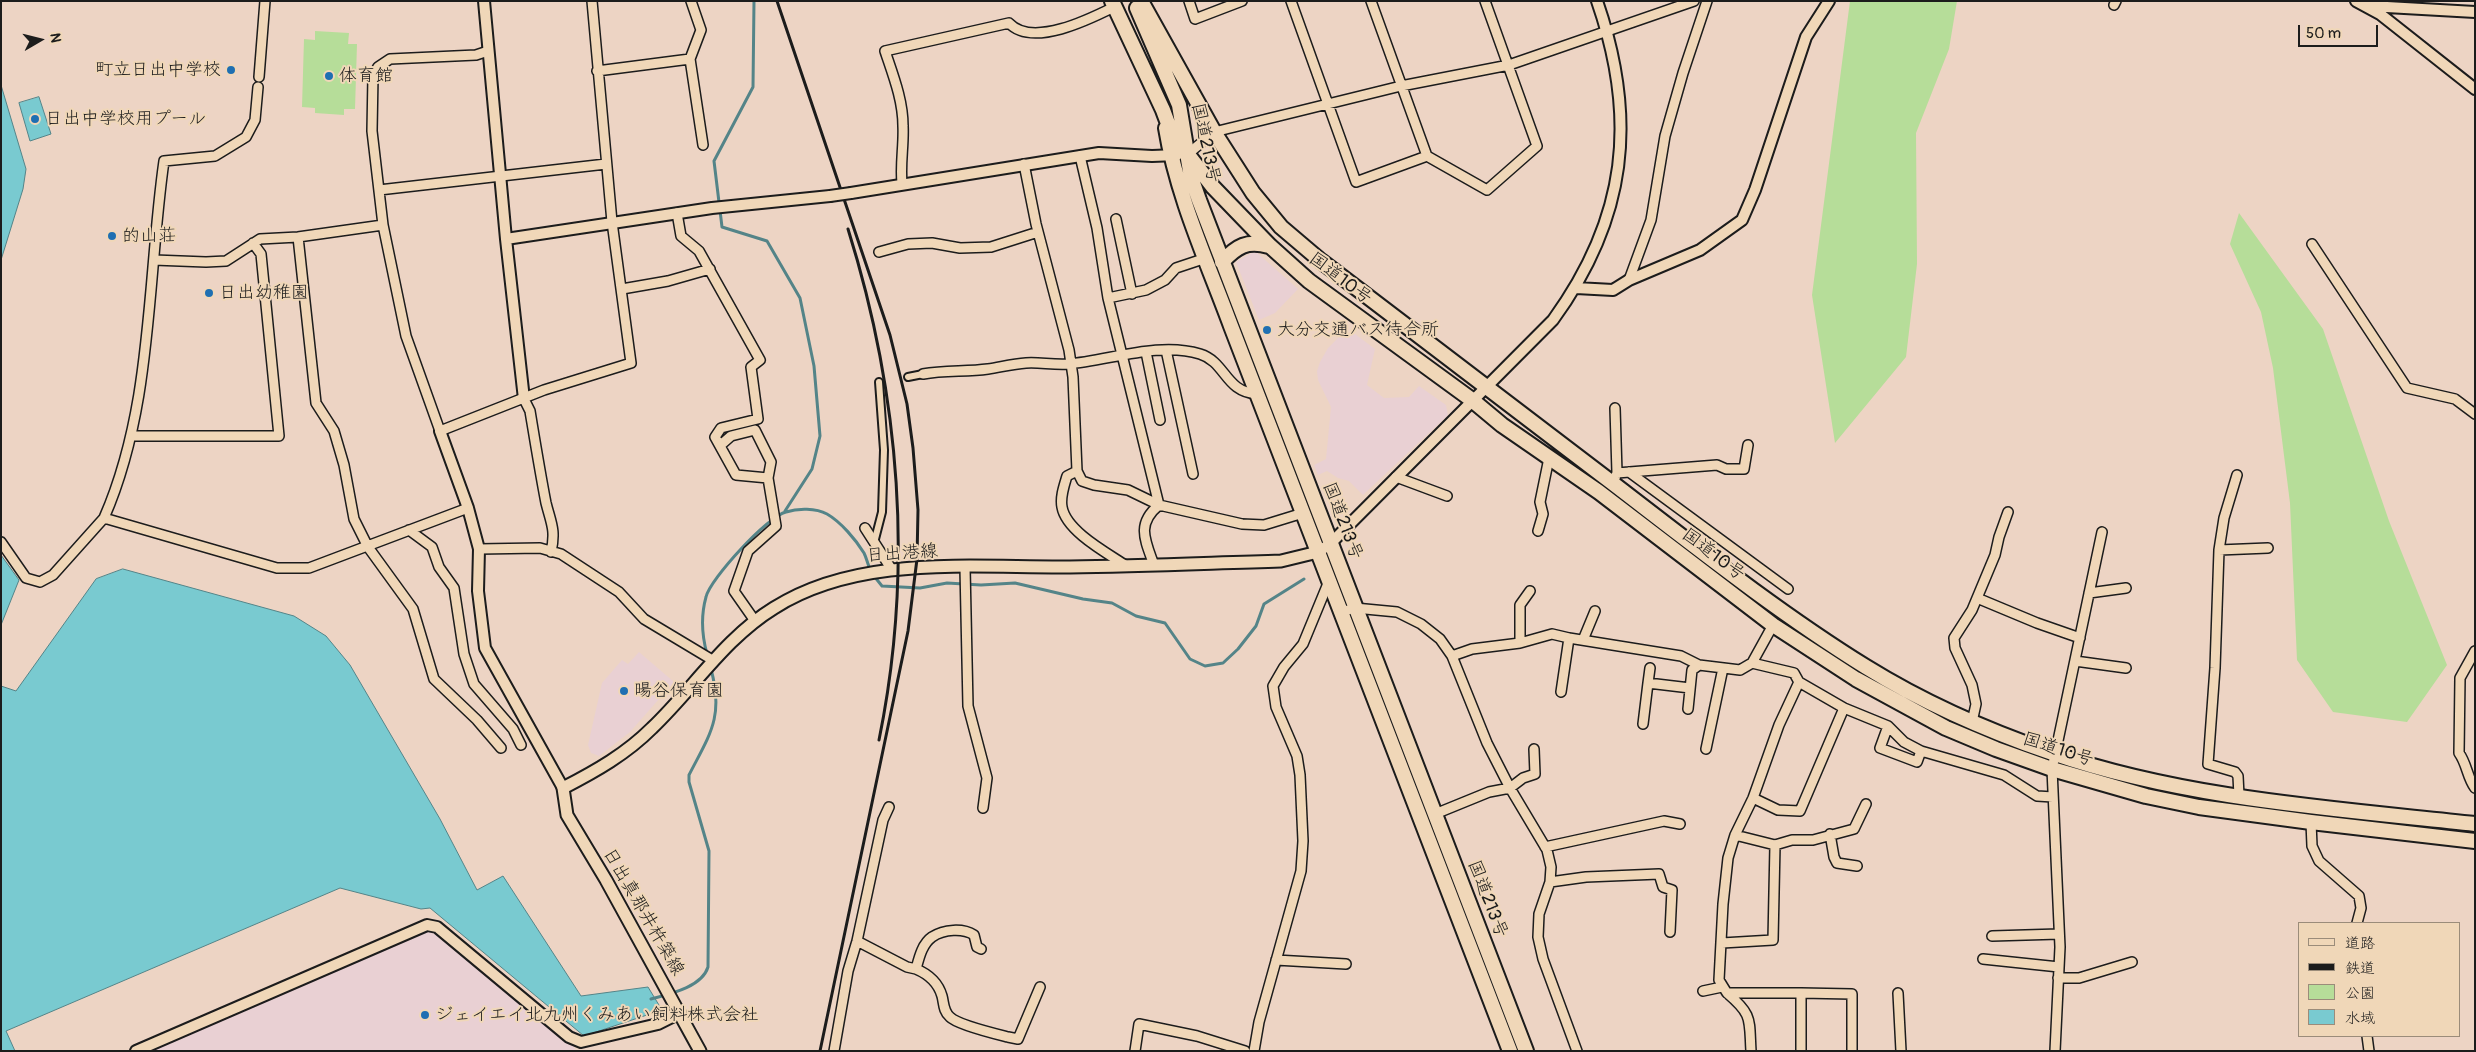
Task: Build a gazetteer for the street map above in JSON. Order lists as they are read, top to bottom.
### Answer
{
  "streets": {
    "highway": ["国道213号", "国道10号"],
    "main road": ["日出港線", "日出真那井杵築線"]
  },
  "crossings": [
    ["国道213号", "国道10号"],
    ["国道213号", "日出港線"],
    ["日出港線", "日出真那井杵築線"]
  ],
  "places": [
    "町立日出中学校",
    "体育館",
    "日出中学校用プール",
    "的山荘",
    "日出幼稚園",
    "大分交通バス待合所",
    "暘谷保育園",
    "ジェイエイ北九州くみあい飼料株式会社"
  ],
  "legend": [
    "道路",
    "鉄道",
    "公園",
    "水域"
  ],
  "scale_bar": "50 m",
  "north": "right"
}
